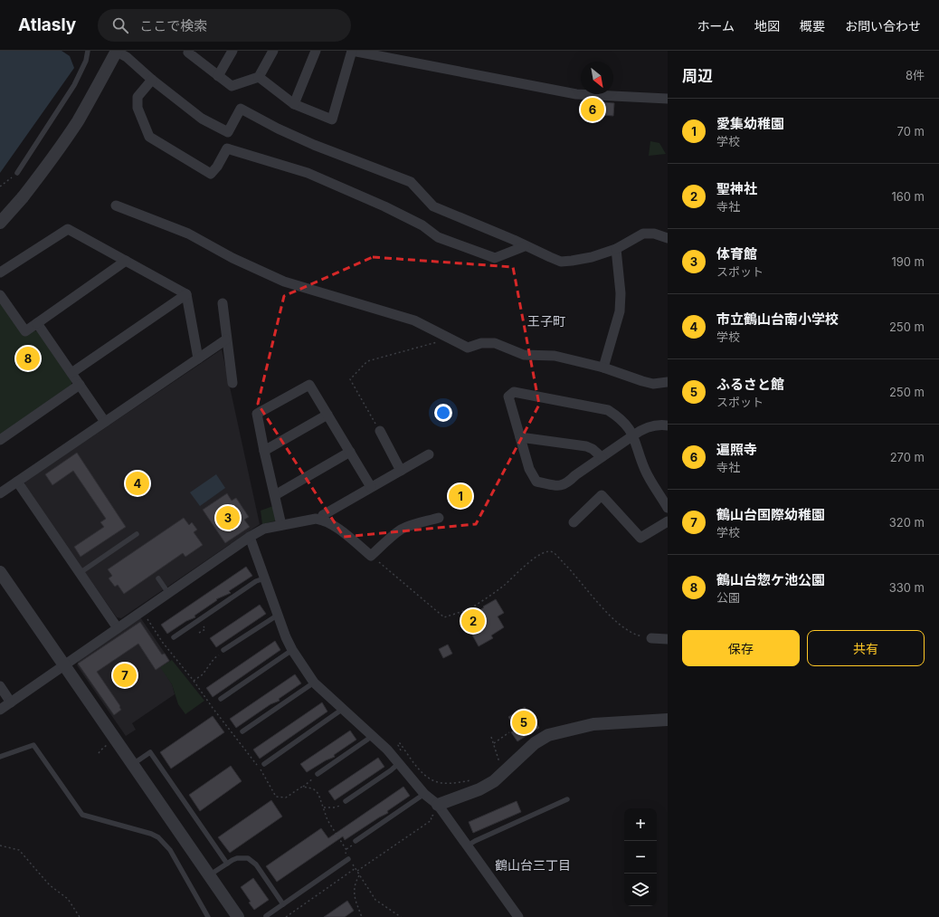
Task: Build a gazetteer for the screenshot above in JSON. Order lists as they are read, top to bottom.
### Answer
{
  "districts": ["王子町", "鶴山台三丁目"],
  "north": "bottom right",
  "page": {
    "header": "Atlasly",
    "search": "ここで検索",
    "nav": [
      "ホーム",
      "地図",
      "概要",
      "お問い合わせ"
    ],
    "heading": ["周辺", "8件"],
    "pins": [
      "6",
      "8",
      "4",
      "1",
      "3",
      "2",
      "7",
      "5"
    ],
    "list": [
      {
        "mark": "1",
        "name": "愛集幼稚園",
        "note": "学校",
        "value": "70 m"
      },
      {
        "mark": "2",
        "name": "聖神社",
        "note": "寺社",
        "value": "160 m"
      },
      {
        "mark": "3",
        "name": "体育館",
        "note": "スポット",
        "value": "190 m"
      },
      {
        "mark": "4",
        "name": "市立鶴山台南小学校",
        "note": "学校",
        "value": "250 m"
      },
      {
        "mark": "5",
        "name": "ふるさと館",
        "note": "スポット",
        "value": "250 m"
      },
      {
        "mark": "6",
        "name": "遍照寺",
        "note": "寺社",
        "value": "270 m"
      },
      {
        "mark": "7",
        "name": "鶴山台国際幼稚園",
        "note": "学校",
        "value": "320 m"
      },
      {
        "mark": "8",
        "name": "鶴山台惣ケ池公園",
        "note": "公園",
        "value": "330 m"
      }
    ],
    "buttons": ["保存", "共有"],
    "map_buttons": ["+", "−"]
  }
}
